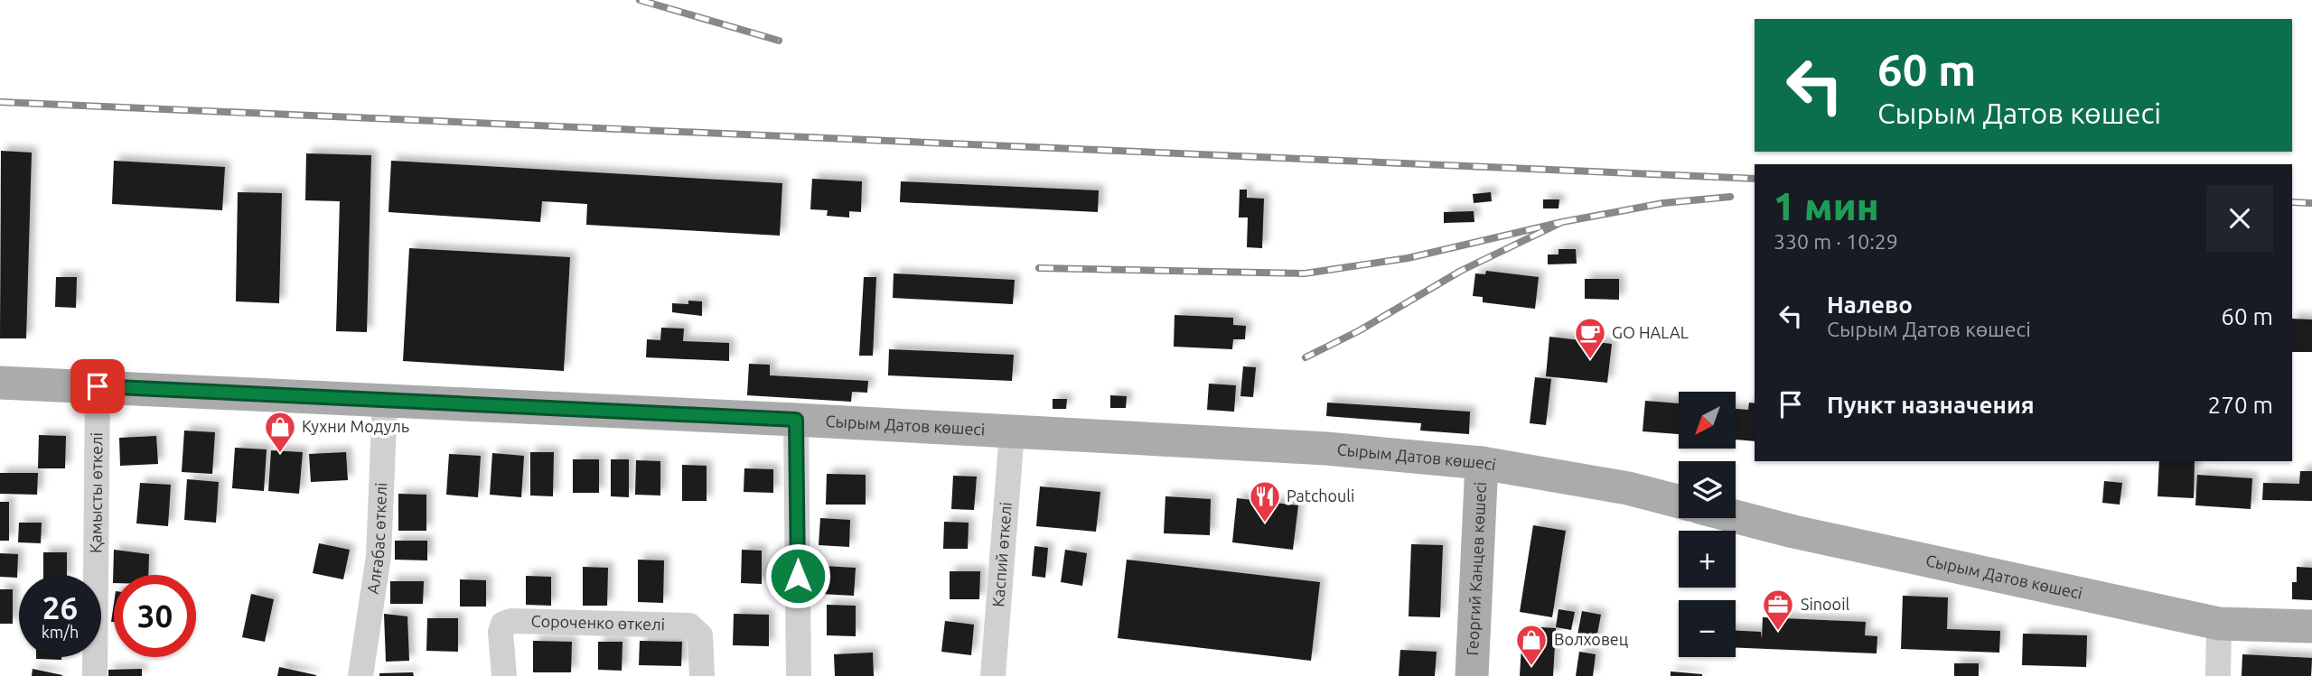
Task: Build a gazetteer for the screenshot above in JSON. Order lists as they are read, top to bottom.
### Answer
{
  "streets": {
    "main road": ["Сырым Датов көшесі", "Георгий Канцев көшесі"],
    "street": [
      "Қамысты өткелі",
      "Алғабас өткелі",
      "Каспий өткелі",
      "Сороченко өткелі"
    ]
  },
  "crossings": [
    ["Сырым Датов көшесі", "Қамысты өткелі"],
    ["Сырым Датов көшесі", "Алғабас өткелі"],
    ["Сырым Датов көшесі", "Каспий өткелі"],
    ["Сырым Датов көшесі", "Георгий Канцев көшесі"]
  ],
  "places": {
    "cafe": ["GO HALAL"],
    "shop": ["Кухни Модуль", "Волховец"],
    "restaurant": ["Patchouli"],
    "office": ["Sinooil"]
  },
  "north": "bottom left",
  "page": {
    "turn": ["60 m", "Сырым Датов көшесі"],
    "heading": ["1 мин", "330 m · 10:29"],
    "list": [
      {
        "name": "Налево",
        "note": "Сырым Датов көшесі",
        "value": "60 m"
      },
      {
        "name": "Пункт назначения",
        "value": "270 m"
      }
    ],
    "map_buttons": ["+", "−"],
    "speed": "26 km/h",
    "limit": "30"
  }
}
